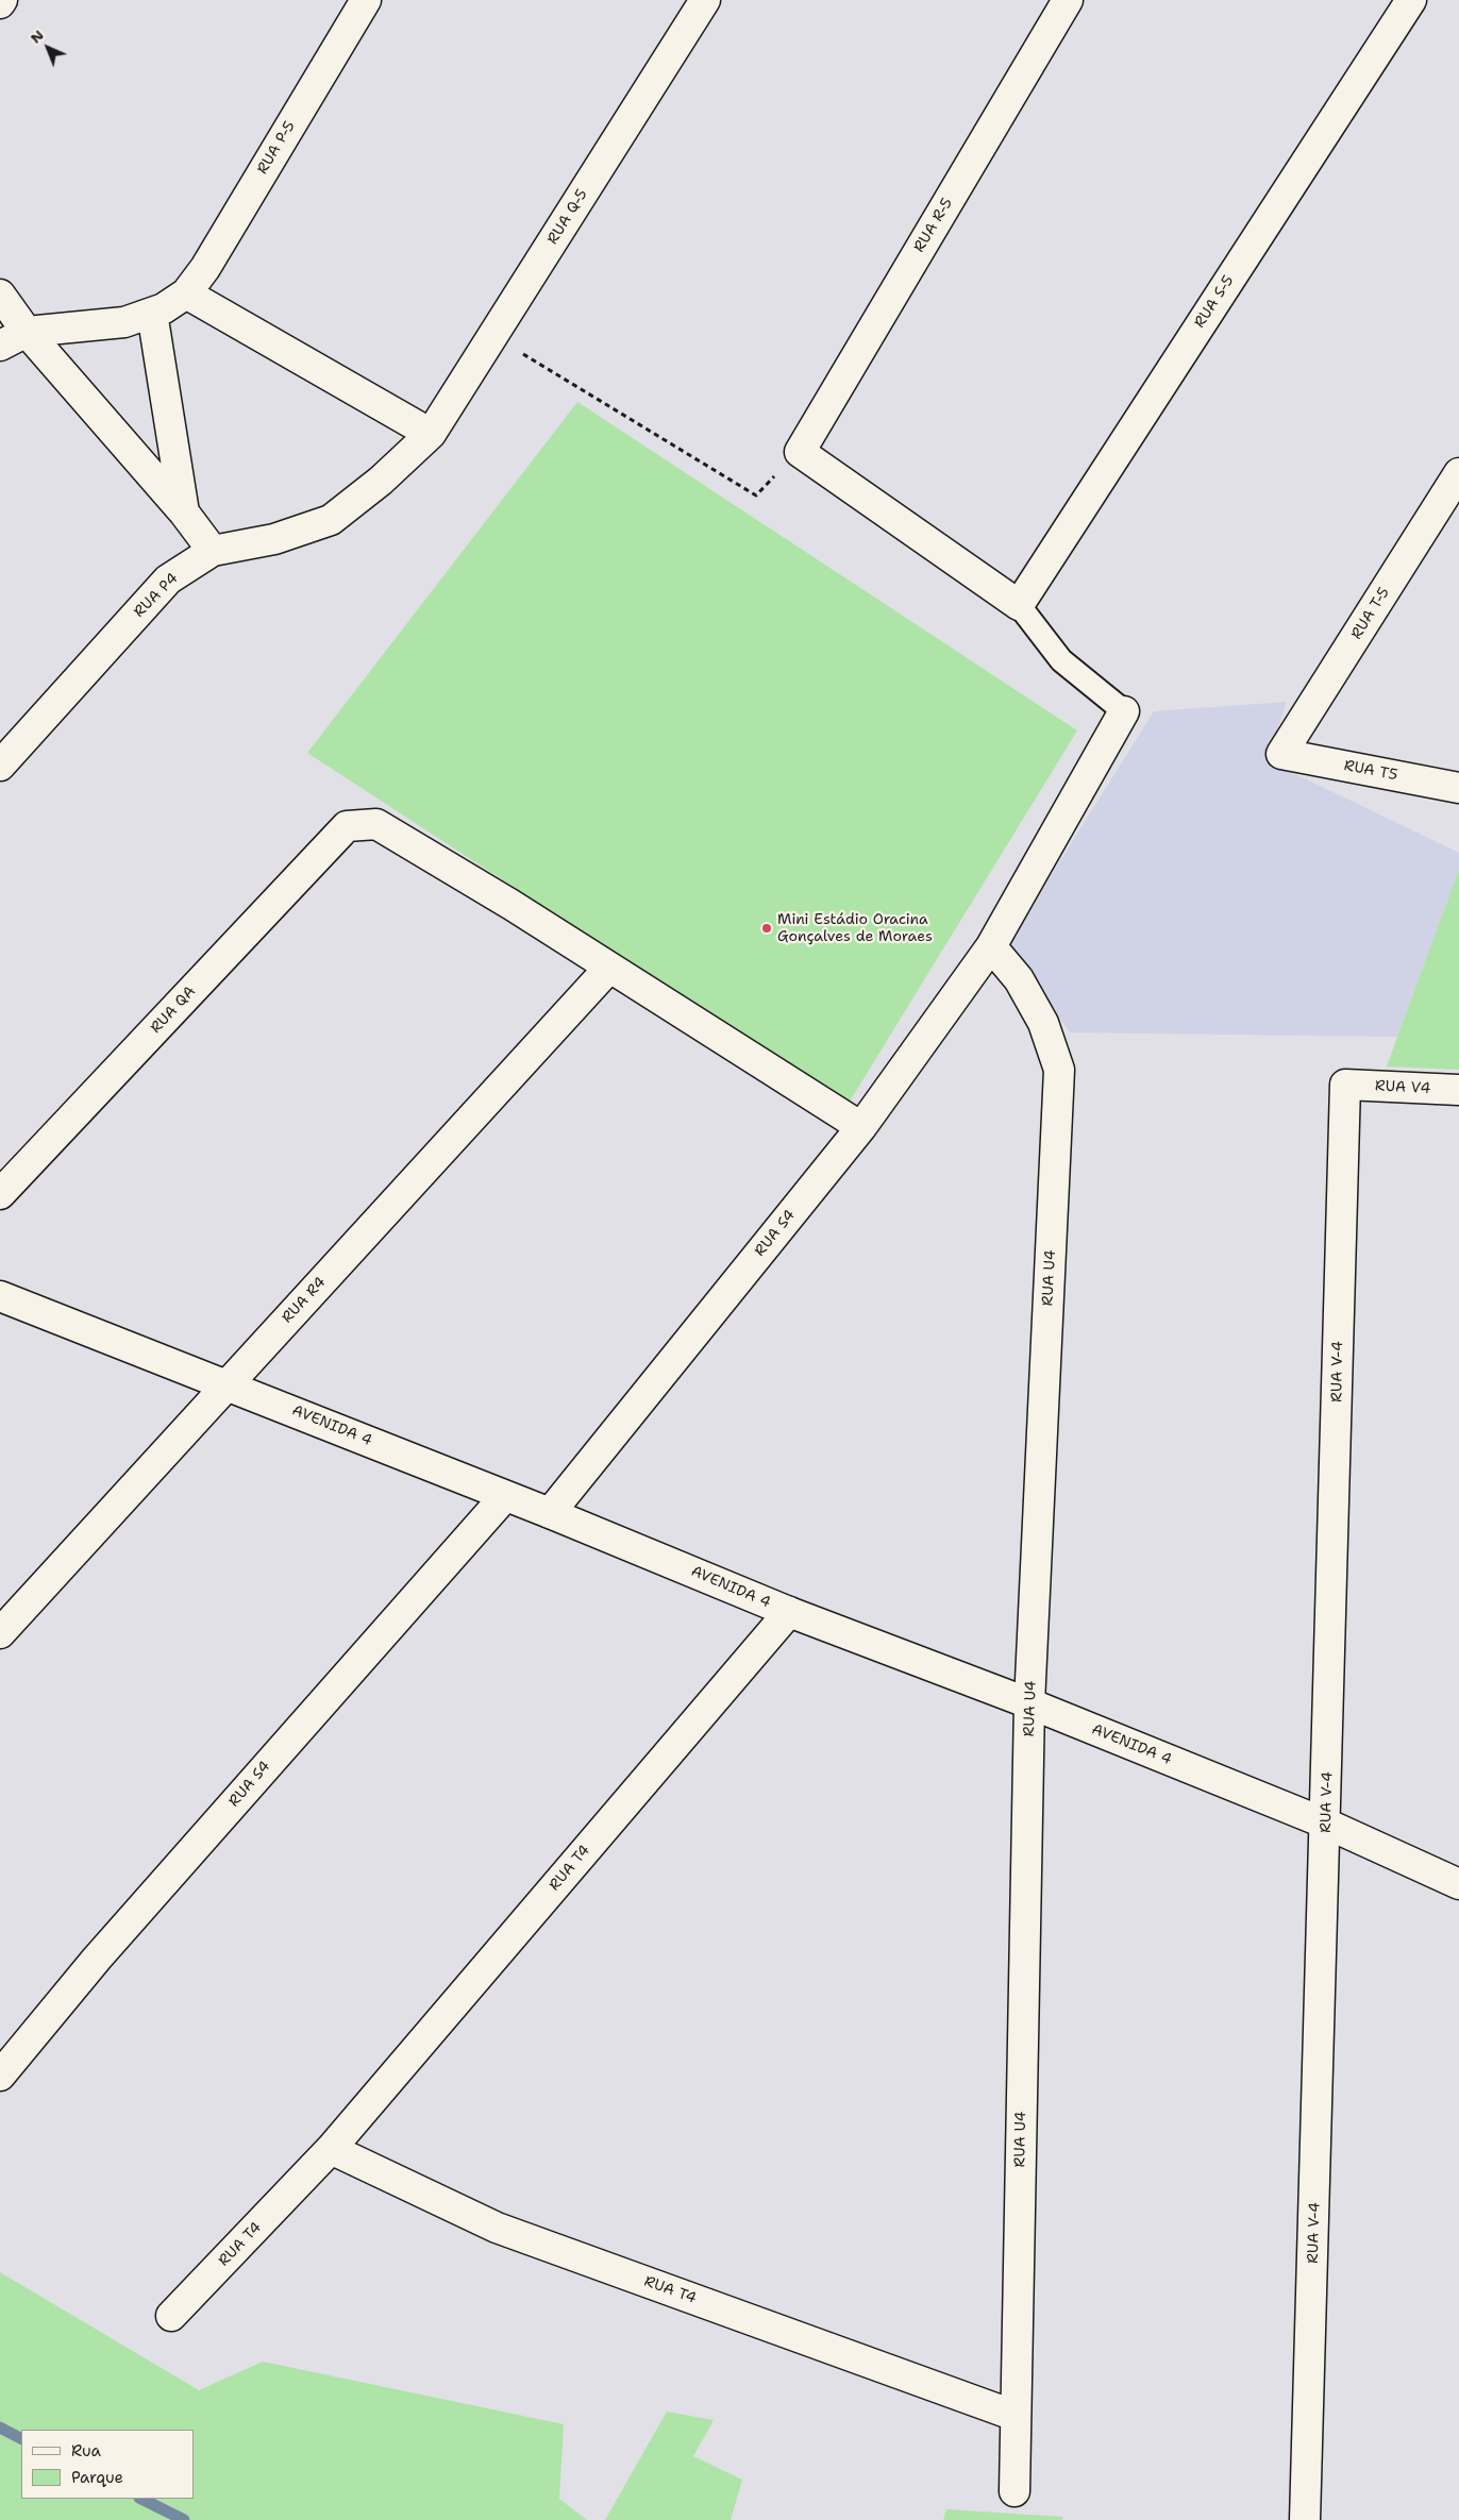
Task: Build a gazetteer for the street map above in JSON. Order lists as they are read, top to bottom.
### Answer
{
  "streets": {
    "street": [
      "RUA P-5",
      "RUA Q-5",
      "RUA R-5",
      "RUA S-5",
      "RUA P4",
      "RUA T-5",
      "RUA T5",
      "RUA QA",
      "RUA V4",
      "RUA S4",
      "RUA U4",
      "RUA R4",
      "RUA V-4",
      "AVENIDA 4",
      "RUA T4"
    ]
  },
  "crossings": [
    ["RUA Q-5", "RUA P4"],
    ["RUA T-5", "RUA T5"],
    ["RUA QA", "RUA R4"],
    ["RUA V4", "RUA V-4"],
    ["RUA S4", "RUA U4"],
    ["RUA S4", "AVENIDA 4"],
    ["RUA U4", "AVENIDA 4"],
    ["RUA U4", "RUA T4"],
    ["RUA R4", "AVENIDA 4"],
    ["RUA V-4", "AVENIDA 4"],
    ["AVENIDA 4", "RUA T4"]
  ],
  "places": ["Mini Estádio Oracina Gonçalves de Moraes"],
  "legend": ["Rua", "Parque"],
  "north": "top left"
}
